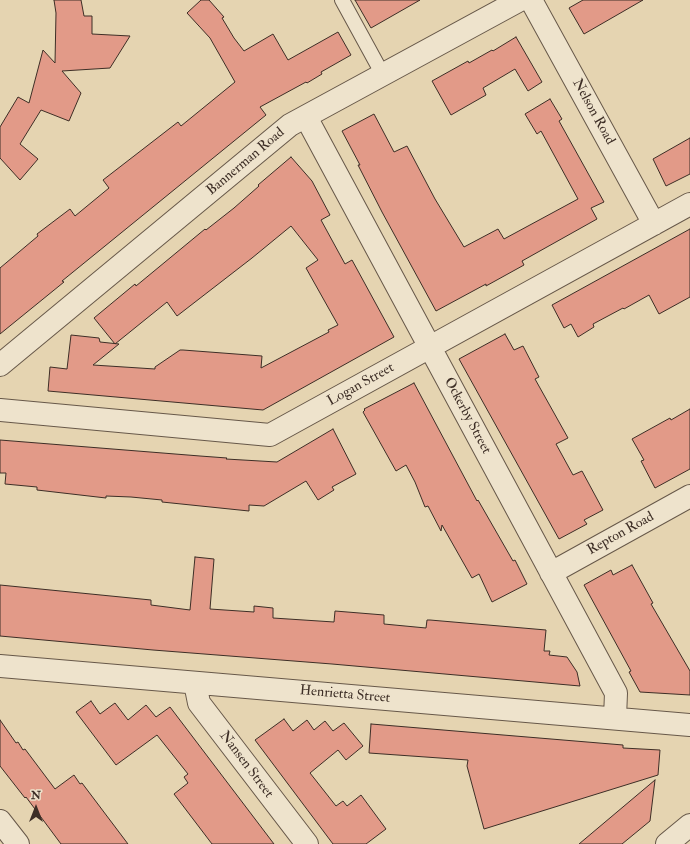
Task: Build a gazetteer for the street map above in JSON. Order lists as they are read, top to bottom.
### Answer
{
  "streets": {
    "street": [
      "Nelson Road",
      "Bannerman Road",
      "Logan Street",
      "Ockerby Street",
      "Repton Road",
      "Henrietta Street",
      "Nansen Street"
    ]
  },
  "crossings": [
    ["Nelson Road", "Logan Street"],
    ["Bannerman Road", "Ockerby Street"],
    ["Logan Street", "Ockerby Street"],
    ["Ockerby Street", "Repton Road"],
    ["Ockerby Street", "Henrietta Street"],
    ["Henrietta Street", "Nansen Street"]
  ],
  "north": "top"
}
